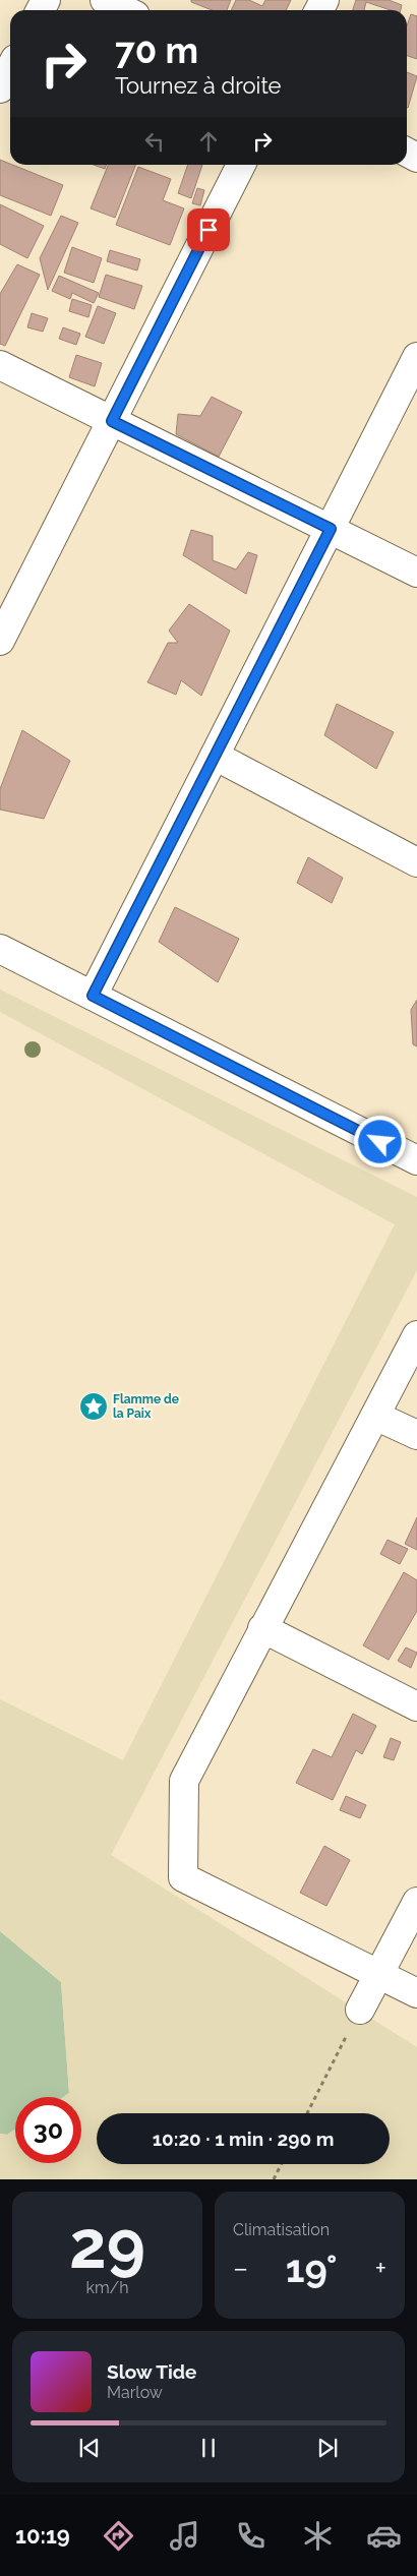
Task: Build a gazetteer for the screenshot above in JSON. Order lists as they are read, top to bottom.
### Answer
{
  "places": {
    "place": ["Flamme de la Paix"]
  },
  "page": {
    "turn": ["70 m", "Tournez à droite"],
    "limit": "30",
    "trip": "10:20 · 1 min · 290 m",
    "tile": [
      ["29", "km/h"],
      "Climatisation"
    ],
    "heat": ["−", "19°", "+"],
    "song": ["Slow Tide", "Marlow"],
    "tabs": "10:19"
  }
}
